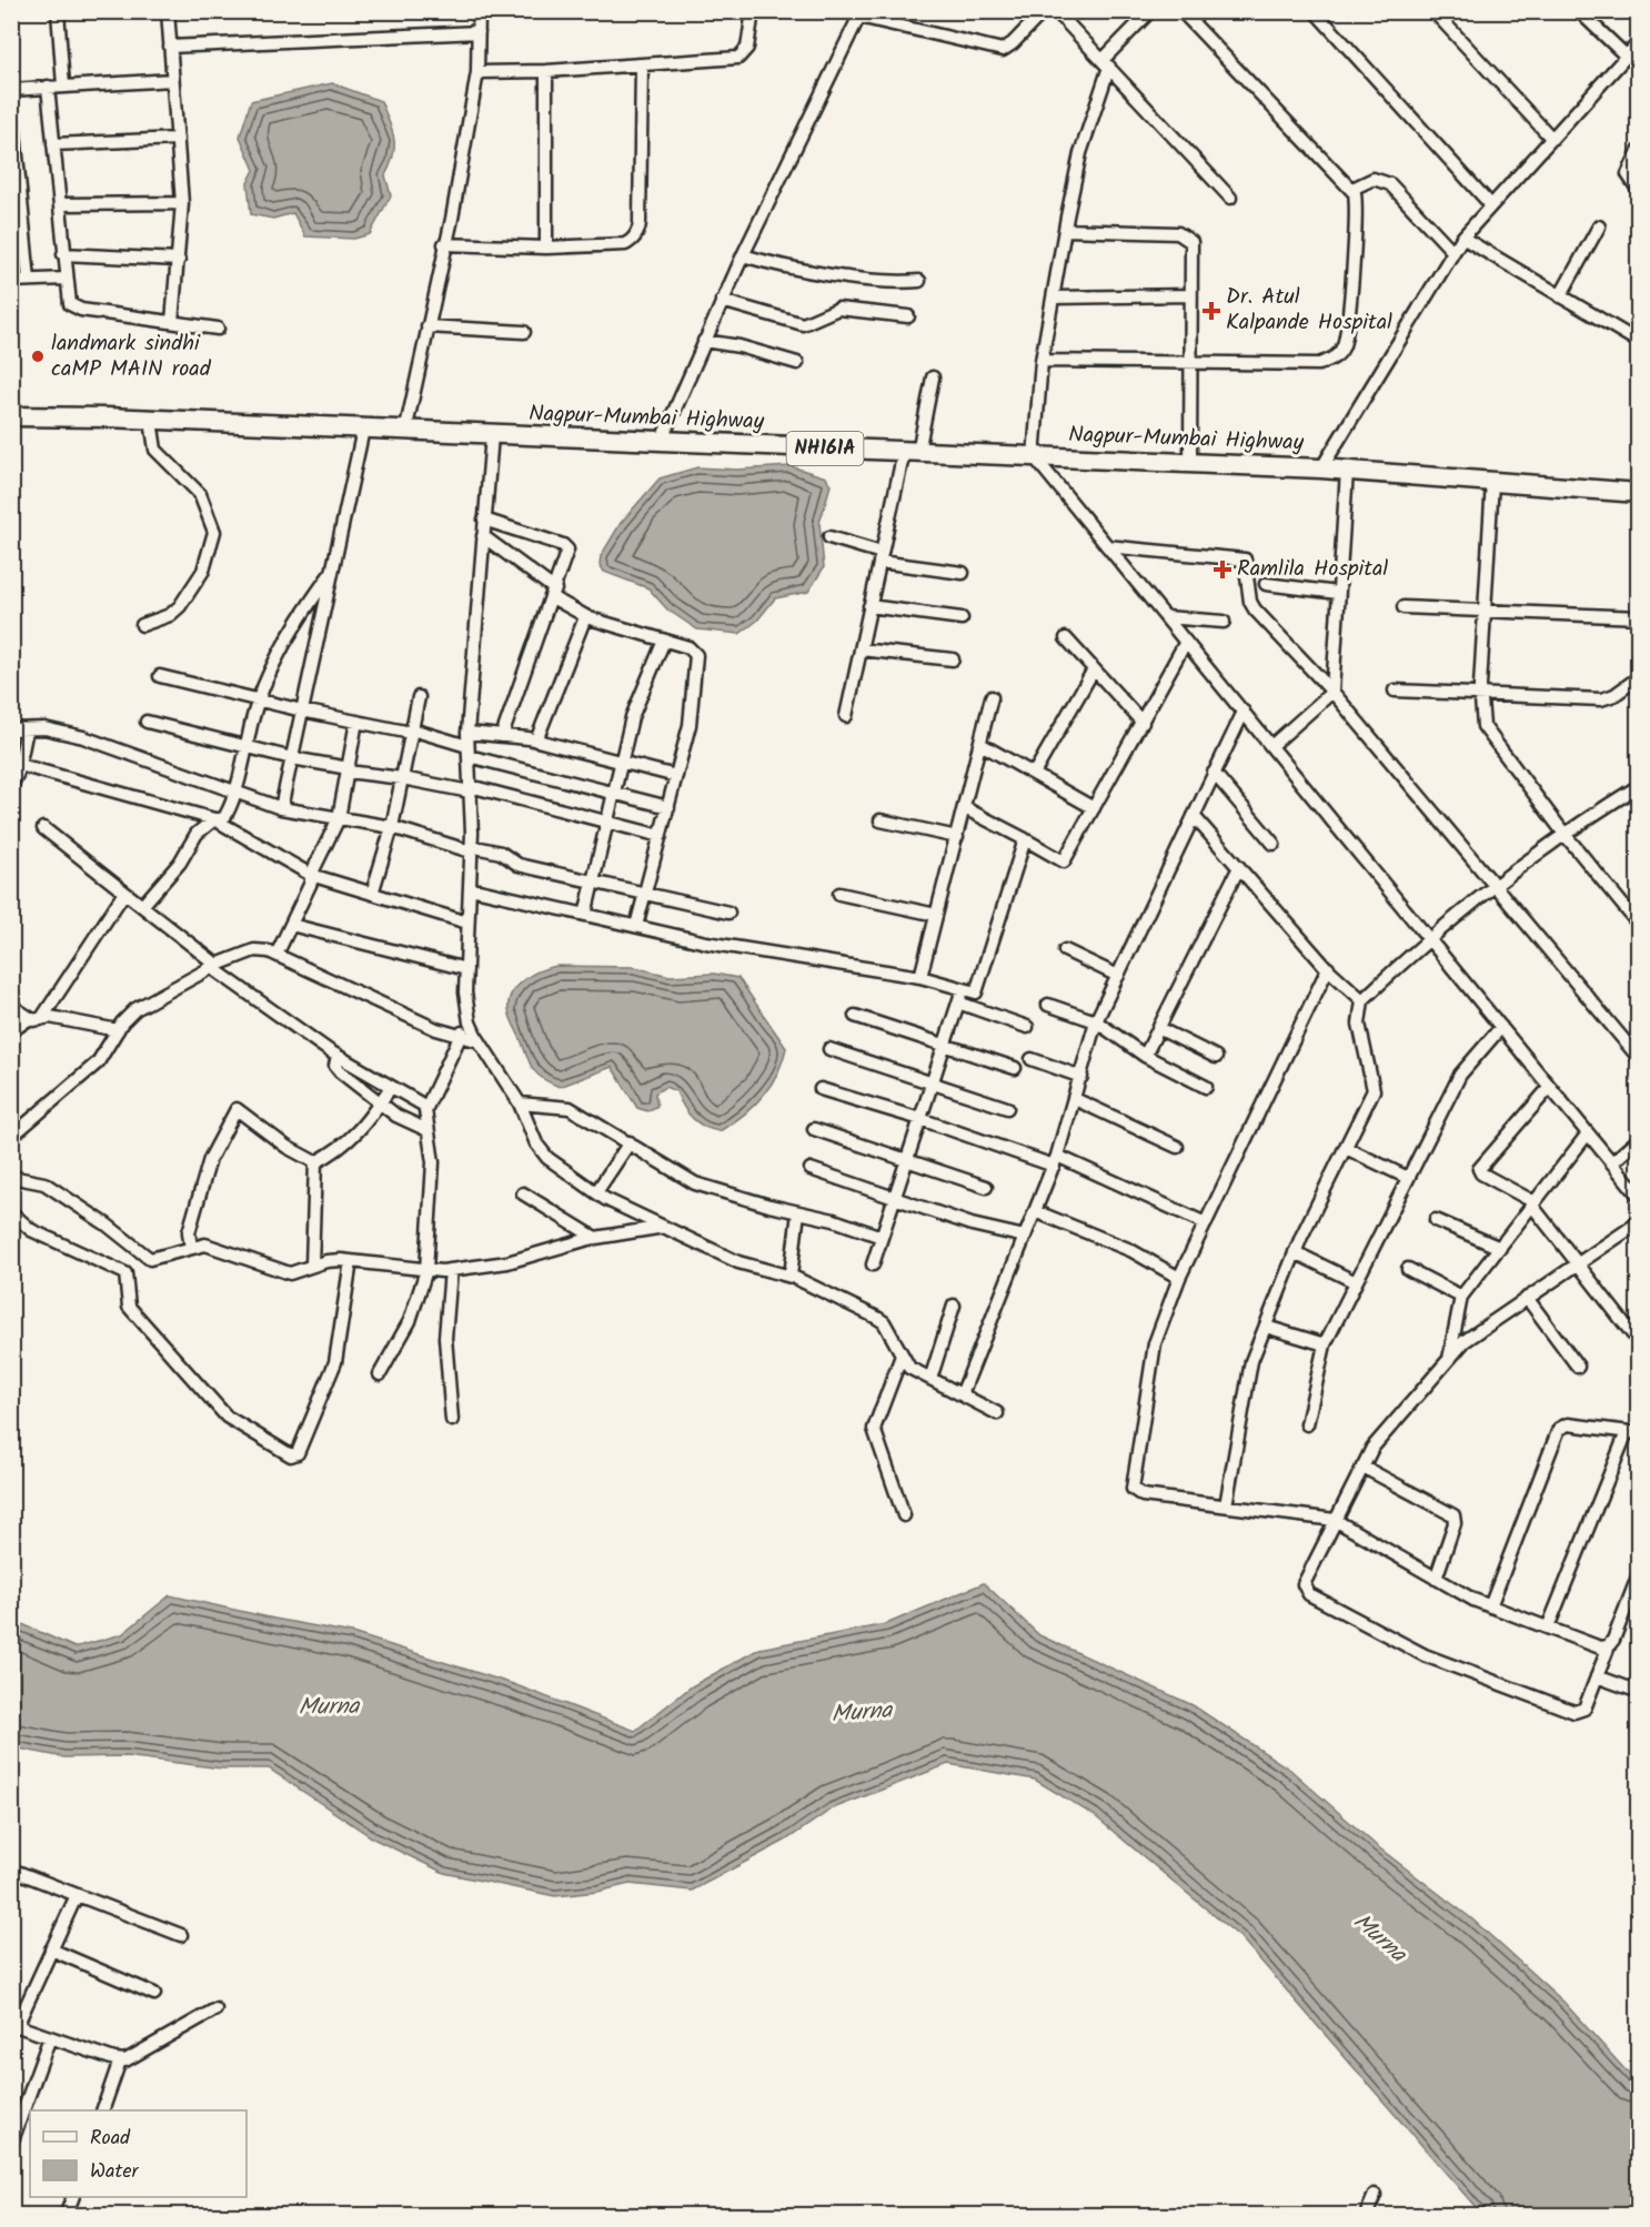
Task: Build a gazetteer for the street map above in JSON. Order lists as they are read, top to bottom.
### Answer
{
  "streets": {
    "highway": ["Nagpur-Mumbai Highway", "NH161A"]
  },
  "water": ["Murna"],
  "places": {
    "health": ["Dr. Atul Kalpande Hospital", "Ramlila Hospital"],
    "other": ["landmark sindhi caMP MAIN road"]
  },
  "legend": ["Road", "Water"]
}
